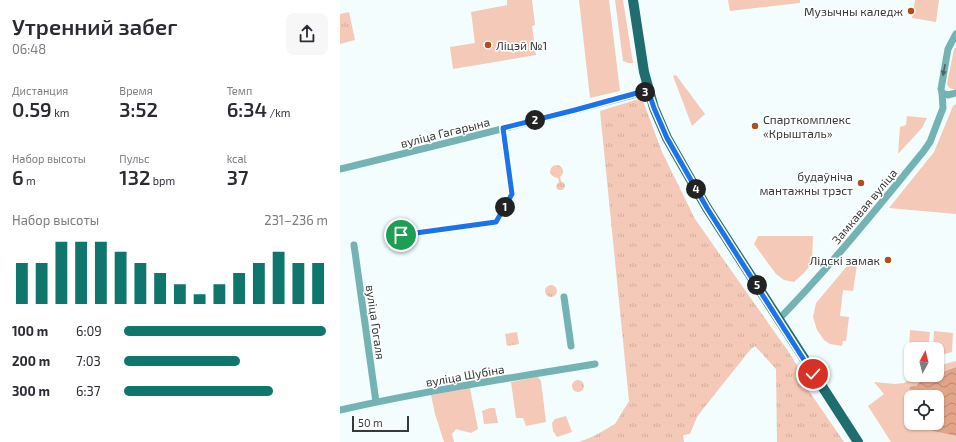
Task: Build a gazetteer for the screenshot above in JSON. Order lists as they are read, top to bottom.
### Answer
{
  "streets": {
    "street": [
      "вуліца Гагарына",
      "Замкавая вуліца",
      "вуліца Гогаля",
      "вуліца Шубіна"
    ]
  },
  "crossings": [
    ["вуліца Гогаля", "вуліца Шубіна"]
  ],
  "places": [
    "Музычны каледж",
    "Ліцэй №1",
    "Спарткомплекс «Крышталь»",
    "будаўніча мантажны трэст",
    "Лідскі замак"
  ],
  "scale_bar": "50 m",
  "north": "top",
  "page": {
    "heading": ["Утренний забег", "06:48"],
    "stats": [
      ["Дистанция", "0.59 km"],
      ["Время", "3:52"],
      ["Темп", "6:34 /km"],
      ["Набор высоты", "6 m"],
      ["Пульс", "132 bpm"],
      ["kcal", "37"]
    ],
    "pins": [
      "3",
      "2",
      "4",
      "1",
      "5"
    ],
    "chart": ["Набор высоты", "231–236 m"],
    "list": [
      {
        "name": "100 m",
        "note": "6:09"
      },
      {
        "name": "200 m",
        "note": "7:03"
      },
      {
        "name": "300 m",
        "note": "6:37"
      }
    ],
    "scale": "50 m"
  }
}
